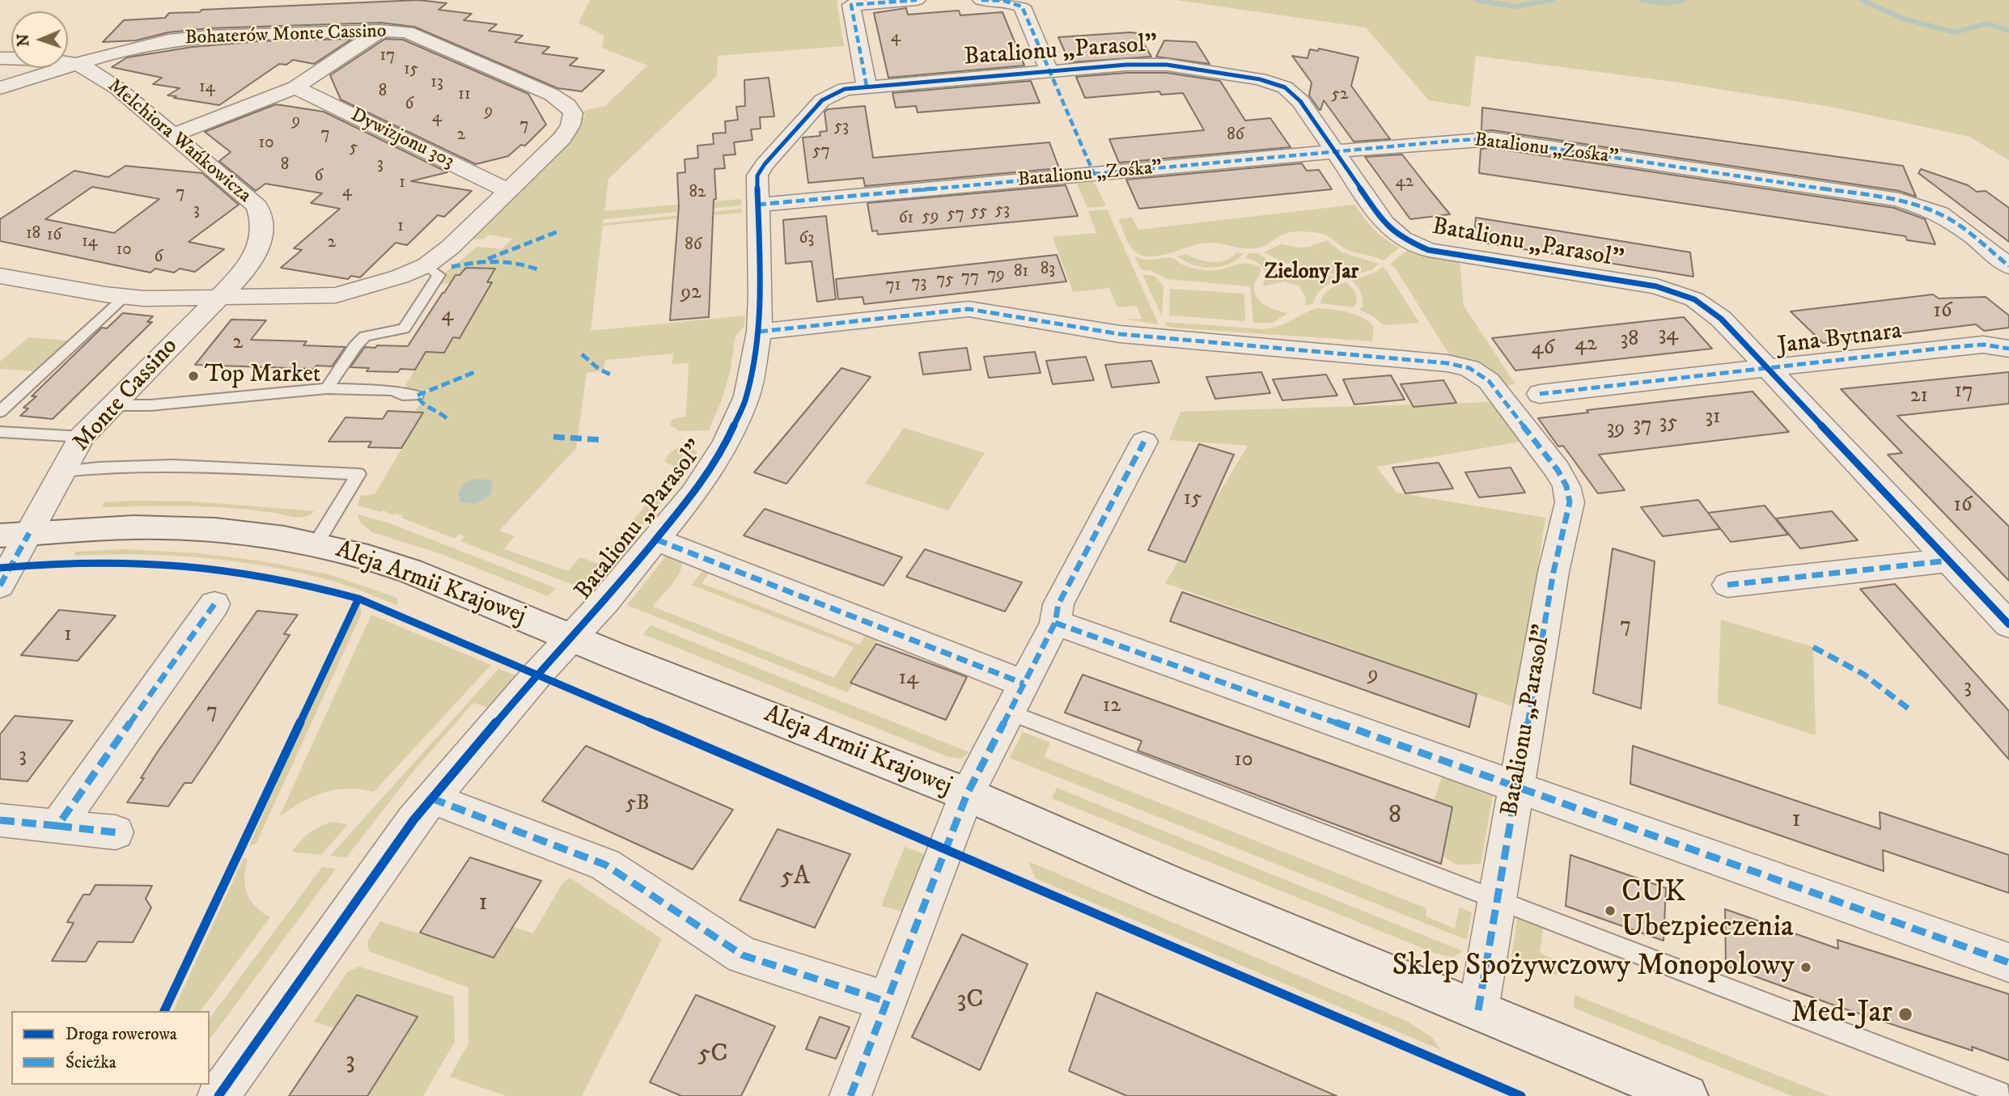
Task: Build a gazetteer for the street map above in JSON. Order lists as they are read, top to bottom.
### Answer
{
  "streets": {
    "street": [
      "Bohaterów Monte Cassino",
      "Batalionu „Parasol”",
      "Dywizjonu 303",
      "Melchiora Wańkowicza",
      "Batalionu „Zośka”",
      "Jana Bytnara",
      "Monte Cassino",
      "Aleja Armii Krajowej"
    ]
  },
  "crossings": [
    ["Bohaterów Monte Cassino", "Dywizjonu 303"],
    ["Bohaterów Monte Cassino", "Melchiora Wańkowicza"],
    ["Bohaterów Monte Cassino", "Monte Cassino"],
    ["Batalionu „Parasol”", "Batalionu „Zośka”"],
    ["Batalionu „Parasol”", "Jana Bytnara"],
    ["Batalionu „Parasol”", "Aleja Armii Krajowej"],
    ["Melchiora Wańkowicza", "Monte Cassino"],
    ["Monte Cassino", "Aleja Armii Krajowej"]
  ],
  "districts": ["Zielony Jar"],
  "places": [
    "Top Market",
    "CUK Ubezpieczenia",
    "Sklep Spożywczowy Monopolowy",
    "Med-Jar"
  ],
  "house_numbers": [
    "4",
    "17",
    "15",
    "13",
    "14",
    "8",
    "11",
    "52",
    "6",
    "9",
    "4",
    "9",
    "7",
    "53",
    "7",
    "2",
    "86",
    "10",
    "5",
    "57",
    "3",
    "8",
    "6",
    "42",
    "1",
    "4",
    "82",
    "7",
    "3",
    "53",
    "55",
    "57",
    "59",
    "61",
    "1",
    "18",
    "16",
    "63",
    "14",
    "2",
    "86",
    "10",
    "6",
    "83",
    "81",
    "79",
    "77",
    "75",
    "73",
    "71",
    "92",
    "16",
    "4",
    "34",
    "38",
    "2",
    "42",
    "46",
    "17",
    "21",
    "31",
    "35",
    "37",
    "39",
    "15",
    "16",
    "7",
    "1",
    "9",
    "14",
    "3",
    "12",
    "7",
    "3",
    "10",
    "5B",
    "8",
    "1",
    "5A",
    "1",
    "3C",
    "5C",
    "3"
  ],
  "legend": ["Droga rowerowa", "Ścieżka"],
  "north": "left"
}
